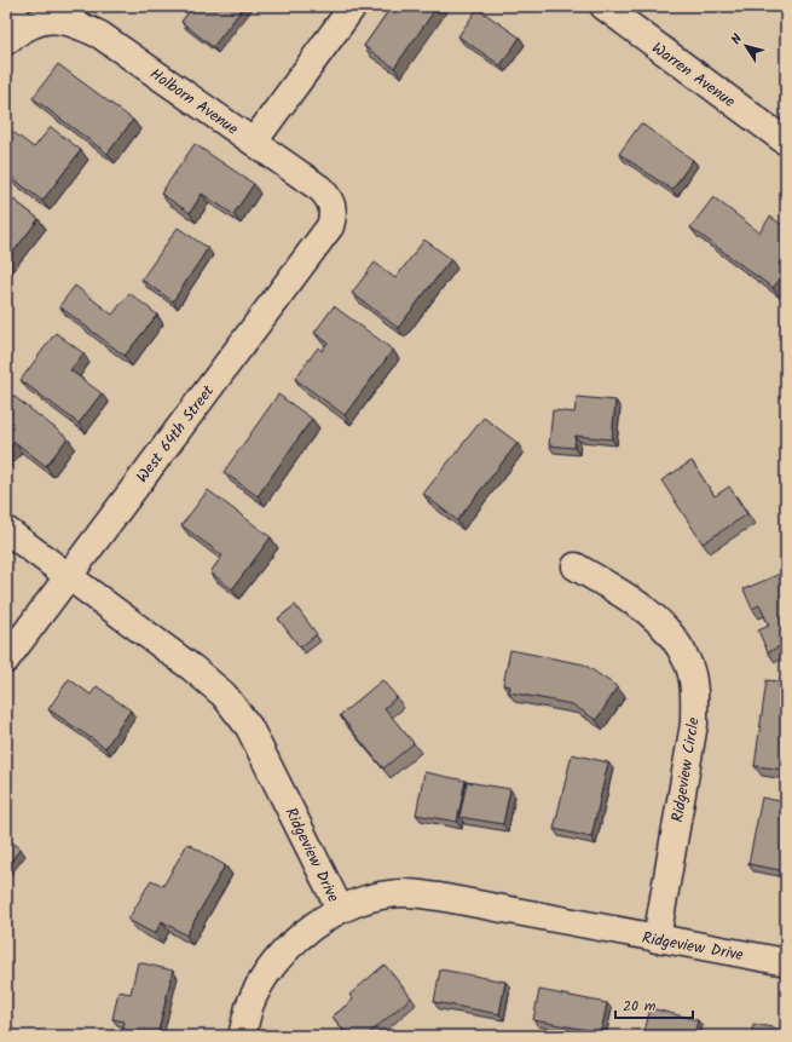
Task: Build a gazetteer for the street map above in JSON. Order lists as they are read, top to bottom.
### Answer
{
  "streets": {
    "street": [
      "Warren Avenue",
      "Holborn Avenue",
      "West 64th Street",
      "Ridgeview Circle",
      "Ridgeview Drive"
    ]
  },
  "crossings": [
    ["Holborn Avenue", "West 64th Street"],
    ["West 64th Street", "Ridgeview Drive"],
    ["Ridgeview Circle", "Ridgeview Drive"]
  ],
  "scale_bar": "20 m",
  "north": "top left"
}
